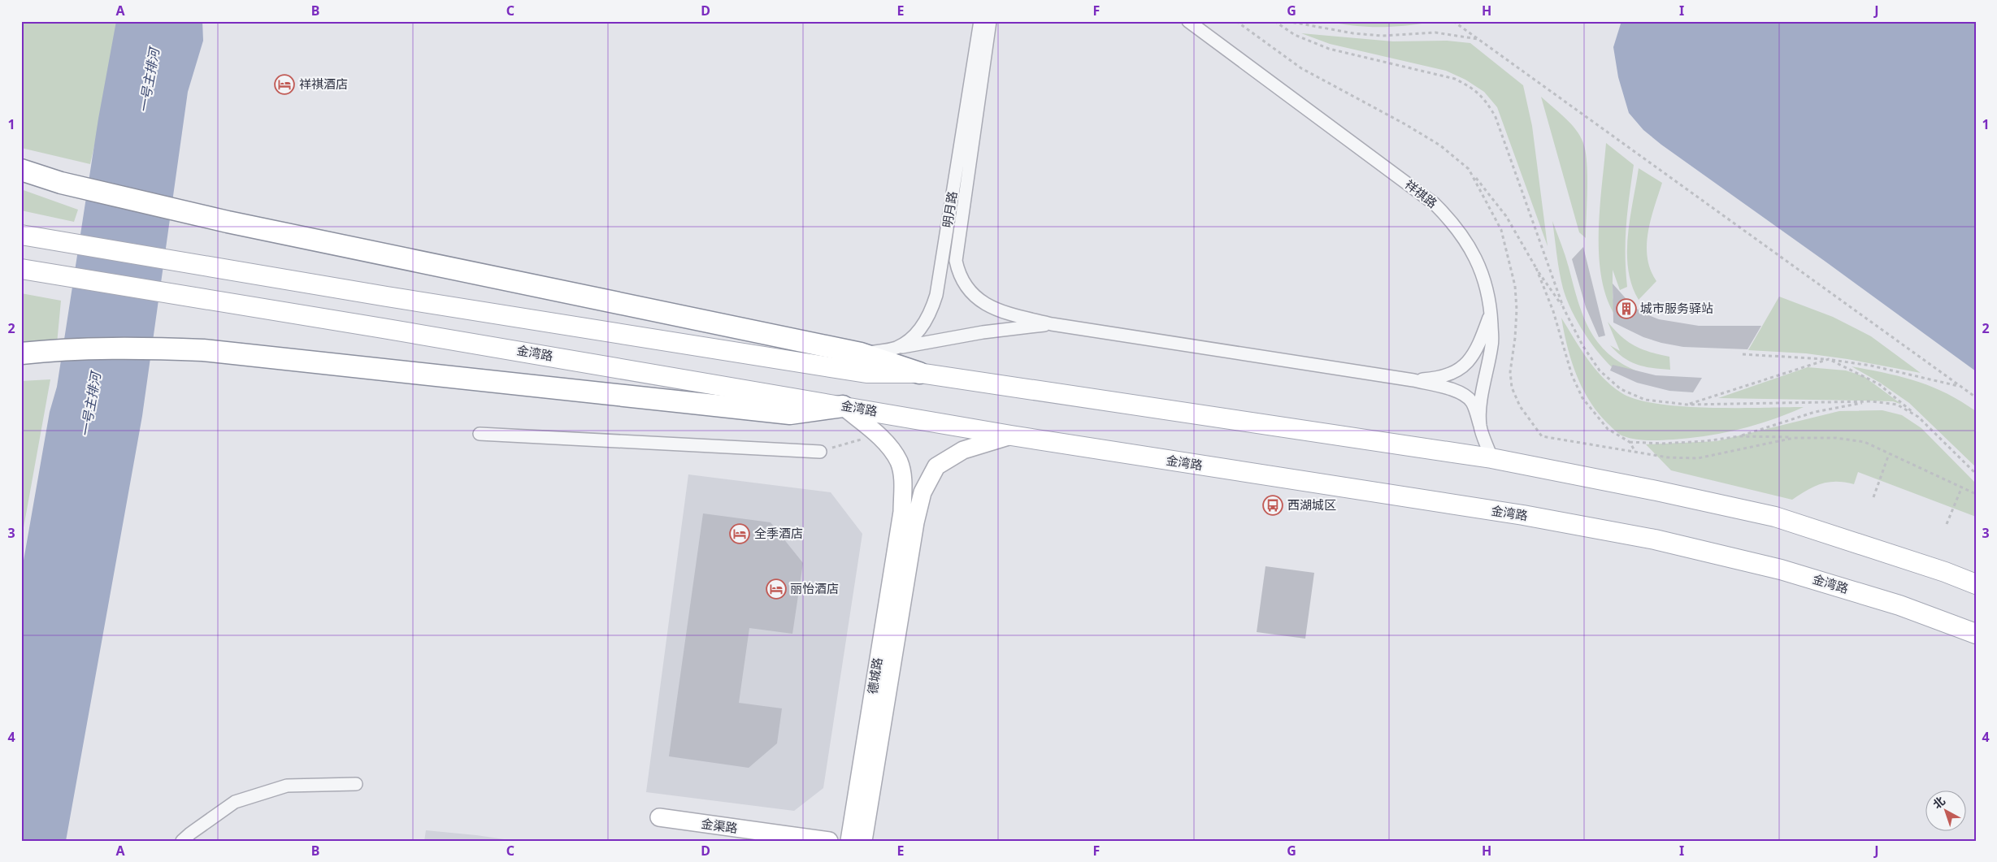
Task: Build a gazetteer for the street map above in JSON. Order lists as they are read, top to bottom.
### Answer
{
  "streets": {
    "main road": ["金湾路"],
    "street": [
      "祥祺路",
      "明月路",
      "德城路",
      "金渠路"
    ]
  },
  "water": ["一号主排河"],
  "places": {
    "hotel": ["祥祺酒店", "全季酒店", "丽怡酒店"],
    "building": ["城市服务驿站"],
    "bus stop": ["西湖城区"]
  },
  "north": "top left",
  "grid": {
    "columns": [
      "A",
      "B",
      "C",
      "D",
      "E",
      "F",
      "G",
      "H",
      "I",
      "J"
    ],
    "rows": [
      "1",
      "2",
      "3",
      "4"
    ]
  }
}
